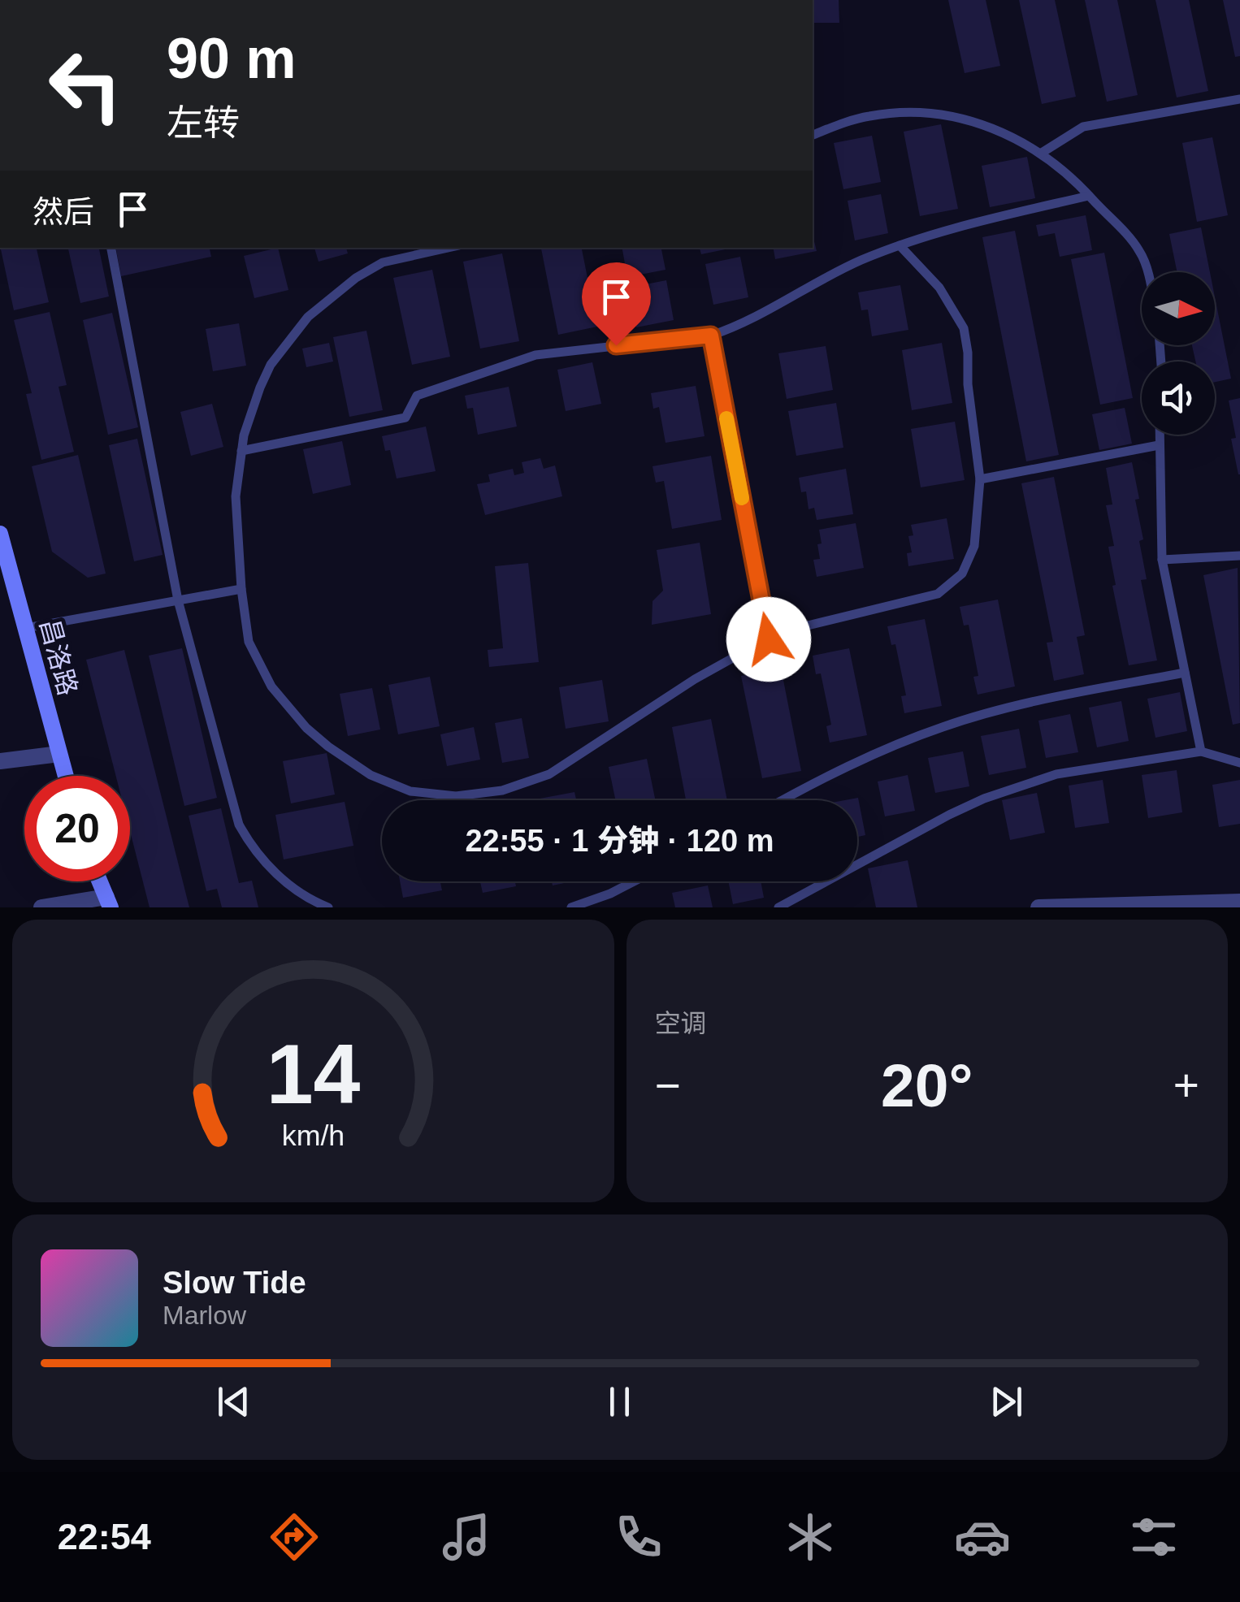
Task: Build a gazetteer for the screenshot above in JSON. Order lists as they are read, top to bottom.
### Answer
{
  "streets": {
    "street": ["昌洛路"]
  },
  "north": "right",
  "page": {
    "turn": ["90 m", "左转"],
    "then": "然后",
    "limit": "20",
    "trip": "22:55 · 1 分钟 · 120 m",
    "tile": "空调",
    "heat": ["−", "20°", "+"],
    "song": ["Slow Tide", "Marlow"],
    "tabs": "22:54",
    "gauge": ["14", "km/h"]
  }
}
